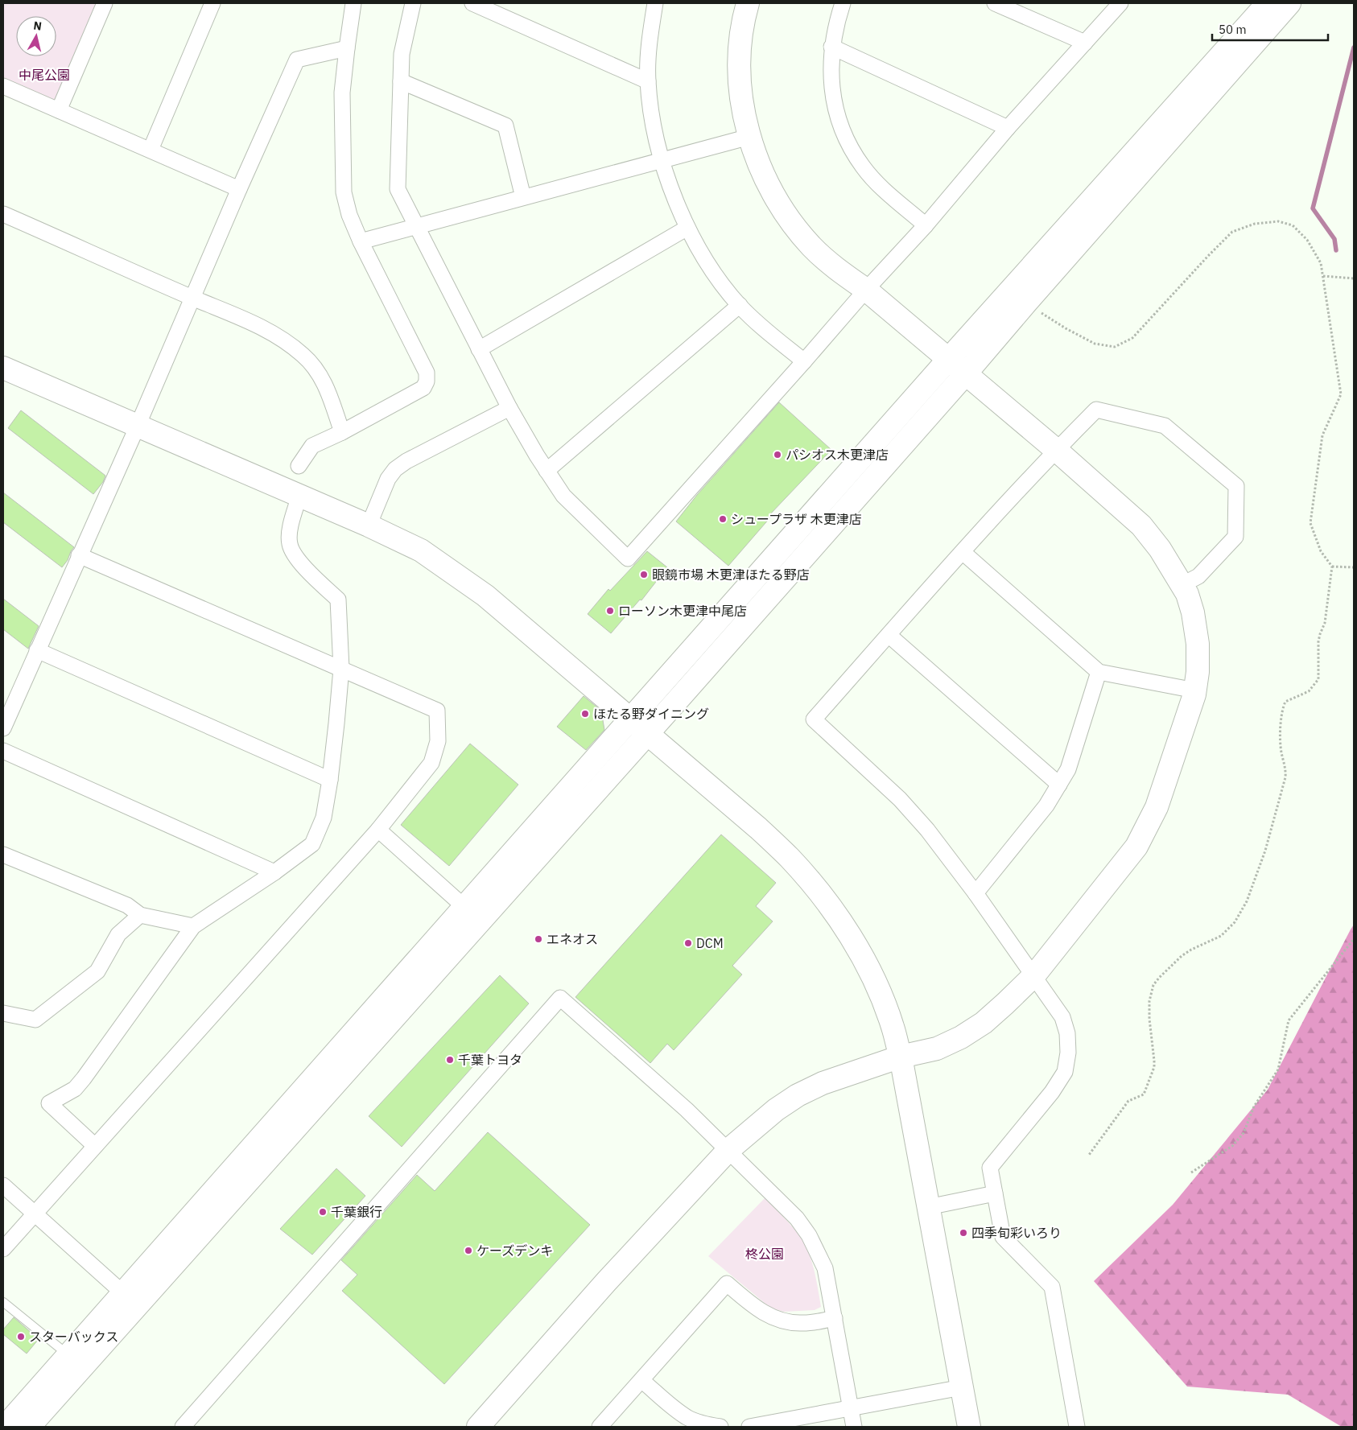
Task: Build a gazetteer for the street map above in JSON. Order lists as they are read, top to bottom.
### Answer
{
  "parks": ["中尾公園", "柊公園"],
  "places": [
    "パシオス木更津店",
    "シュープラザ 木更津店",
    "眼鏡市場 木更津ほたる野店",
    "ローソン木更津中尾店",
    "ほたる野ダイニング",
    "エネオス",
    "DCM",
    "千葉トヨタ",
    "千葉銀行",
    "四季旬彩いろり",
    "ケーズデンキ",
    "スターバックス"
  ],
  "scale_bar": "50 m",
  "north": "top"
}
